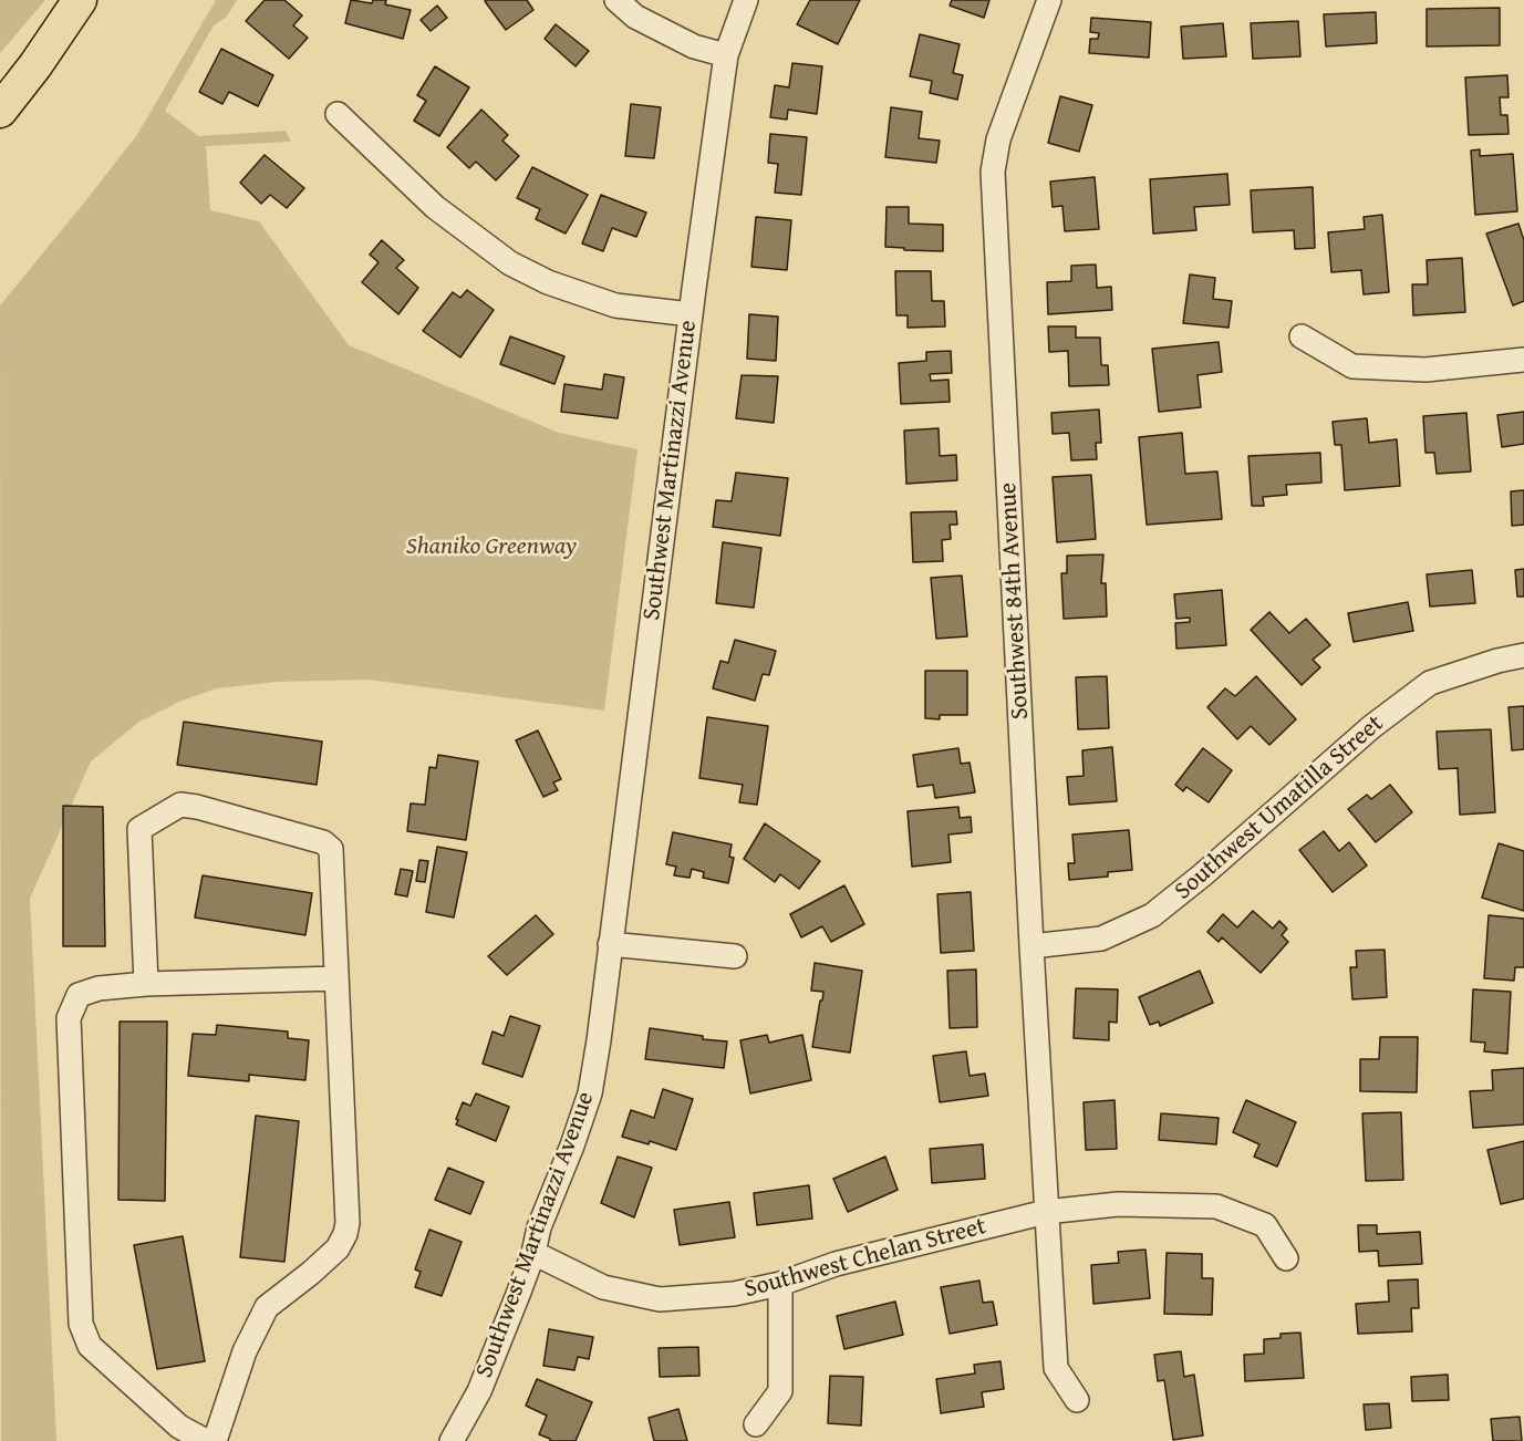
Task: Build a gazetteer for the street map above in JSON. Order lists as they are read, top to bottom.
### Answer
{
  "streets": {
    "street": [
      "Southwest Martinazzi Avenue",
      "Southwest 84th Avenue",
      "Southwest Umatilla Street",
      "Southwest Chelan Street"
    ]
  },
  "crossings": [
    ["Southwest Martinazzi Avenue", "Southwest Chelan Street"],
    ["Southwest 84th Avenue", "Southwest Umatilla Street"],
    ["Southwest 84th Avenue", "Southwest Chelan Street"]
  ],
  "parks": ["Shaniko Greenway"]
}
